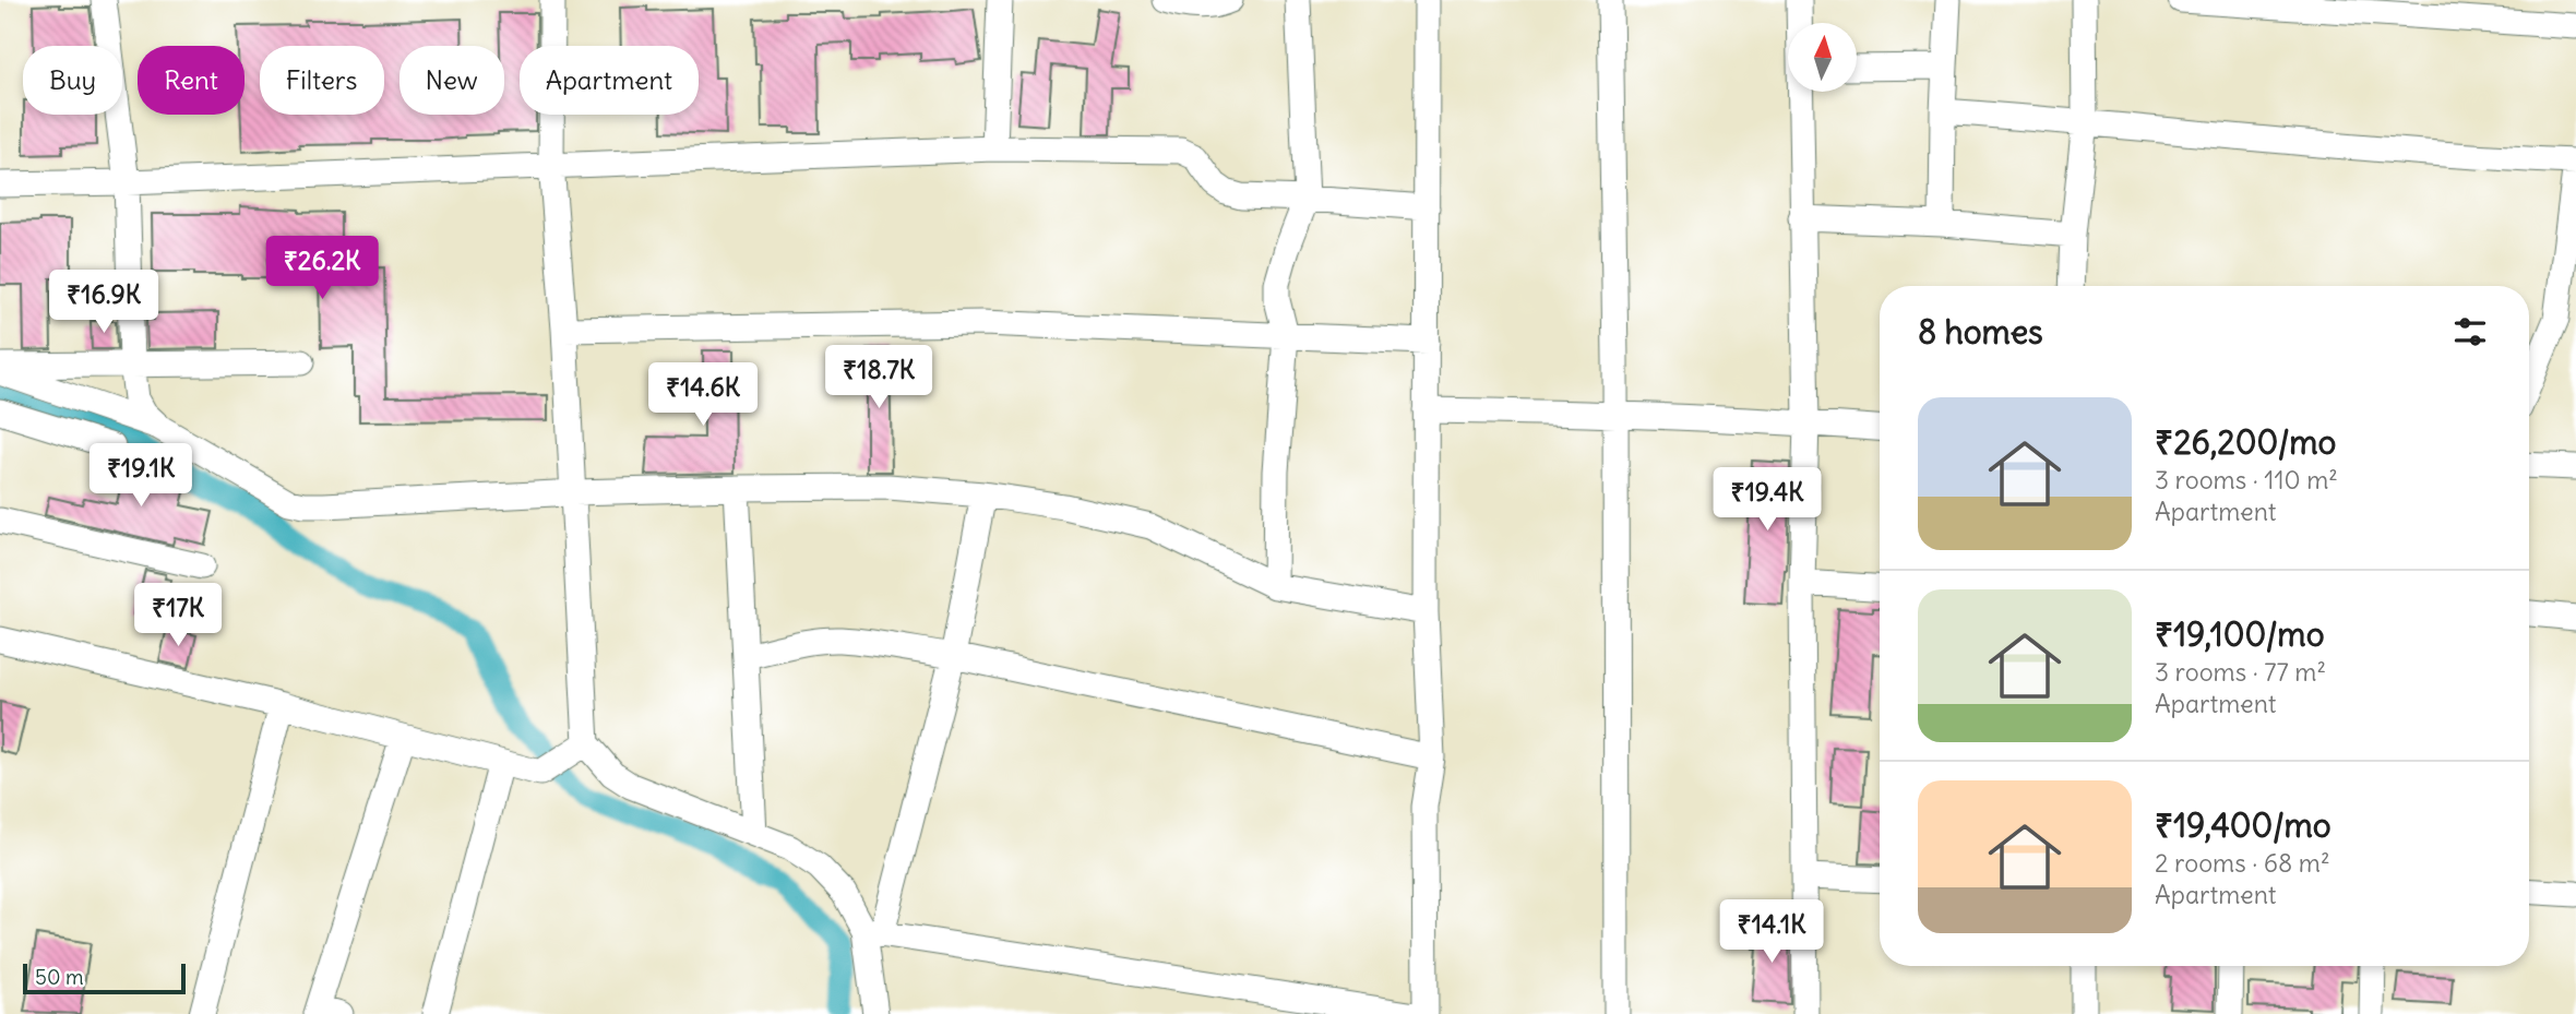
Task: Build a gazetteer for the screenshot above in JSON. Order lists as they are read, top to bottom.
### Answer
{
  "scale_bar": "50 m",
  "north": "top",
  "page": {
    "chip": [
      "Buy",
      "Rent",
      "Filters",
      "New",
      "Apartment"
    ],
    "price": [
      "₹26.2K",
      "₹16.9K",
      "₹18.7K",
      "₹14.6K",
      "₹19.1K",
      "₹19.4K",
      "₹17K",
      "₹14.1K"
    ],
    "heading": "8 homes",
    "list": [
      {
        "name": "₹26,200/mo",
        "note": "3 rooms · 110 m² · Apartment"
      },
      {
        "name": "₹19,100/mo",
        "note": "3 rooms · 77 m² · Apartment"
      },
      {
        "name": "₹19,400/mo",
        "note": "2 rooms · 68 m² · Apartment"
      }
    ],
    "scale": "50 m"
  }
}
